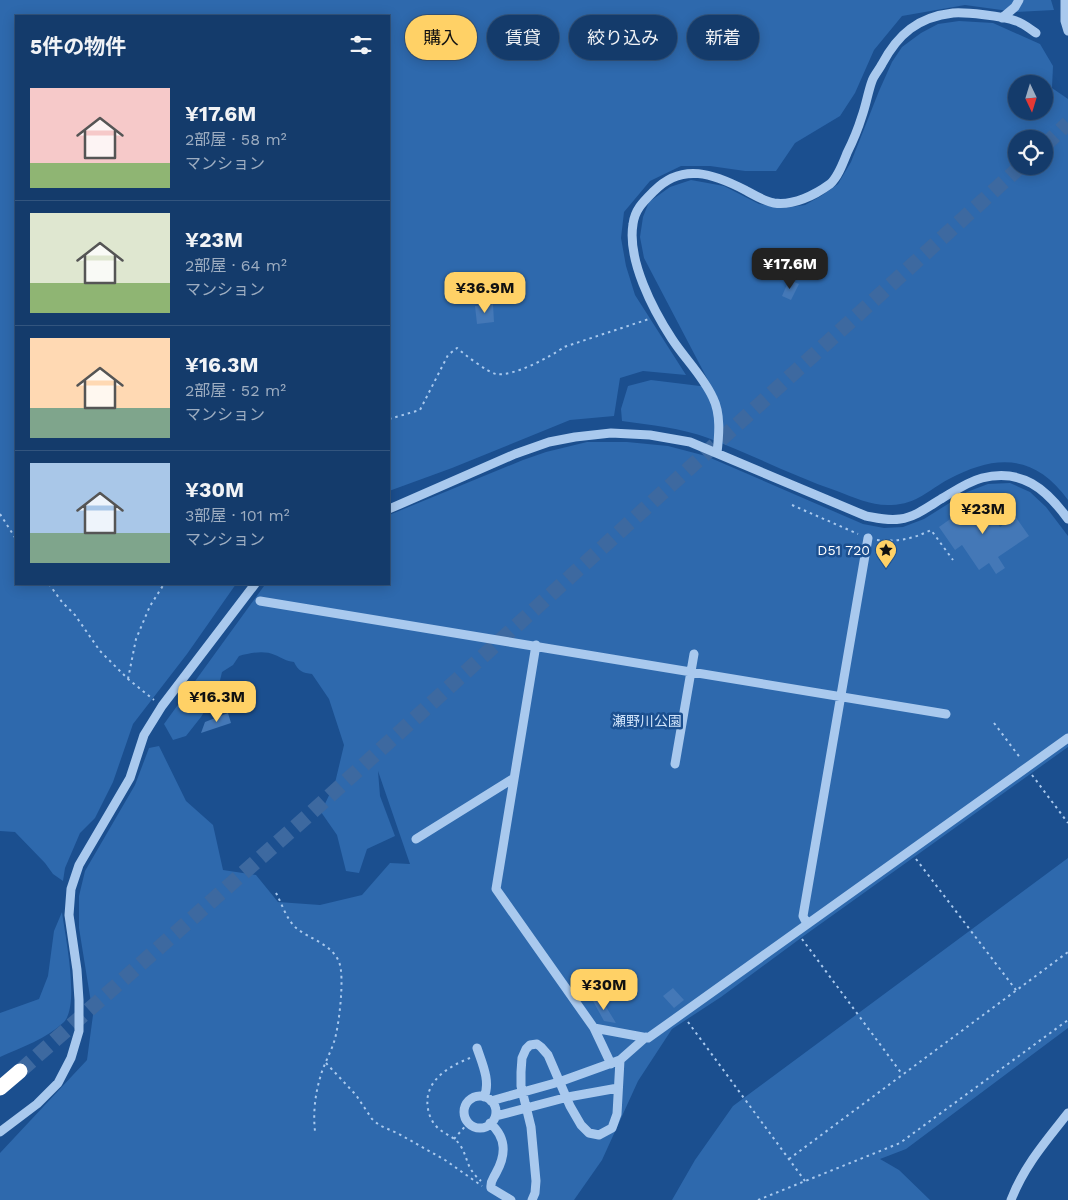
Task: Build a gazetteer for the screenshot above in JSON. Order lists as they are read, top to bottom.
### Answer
{
  "parks": ["瀬野川公園"],
  "places": {
    "place": ["D51 720"]
  },
  "north": "bottom",
  "page": {
    "chip": [
      "購入",
      "賃貸",
      "絞り込み",
      "新着"
    ],
    "heading": "5件の物件",
    "list": [
      {
        "name": "¥17.6M",
        "note": "2部屋 · 58 m² · マンション"
      },
      {
        "name": "¥23M",
        "note": "2部屋 · 64 m² · マンション"
      },
      {
        "name": "¥16.3M",
        "note": "2部屋 · 52 m² · マンション"
      },
      {
        "name": "¥30M",
        "note": "3部屋 · 101 m² · マンション"
      }
    ],
    "price": [
      "¥17.6M",
      "¥36.9M",
      "¥23M",
      "¥16.3M",
      "¥30M"
    ]
  }
}
